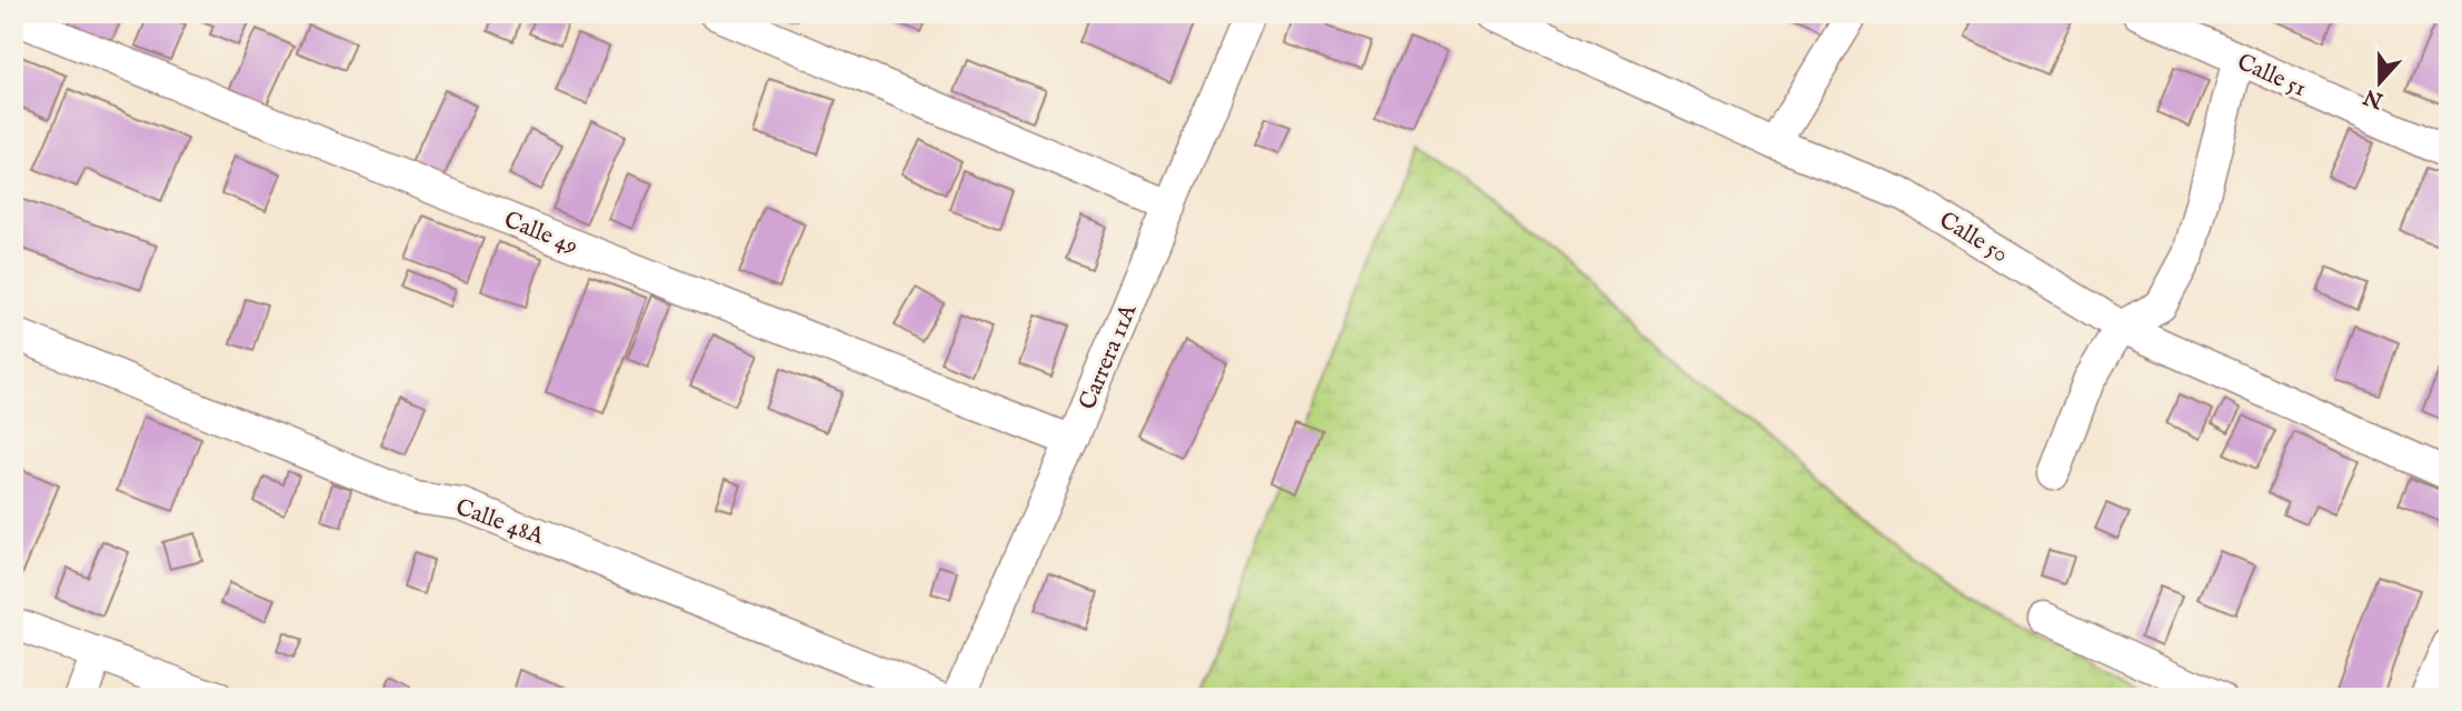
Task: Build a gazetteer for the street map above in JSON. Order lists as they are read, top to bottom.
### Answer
{
  "streets": {
    "street": [
      "Calle 51",
      "Calle 49",
      "Calle 50",
      "Carrera 11A",
      "Calle 48A"
    ]
  },
  "crossings": [
    ["Calle 49", "Carrera 11A"]
  ],
  "north": "bottom"
}
